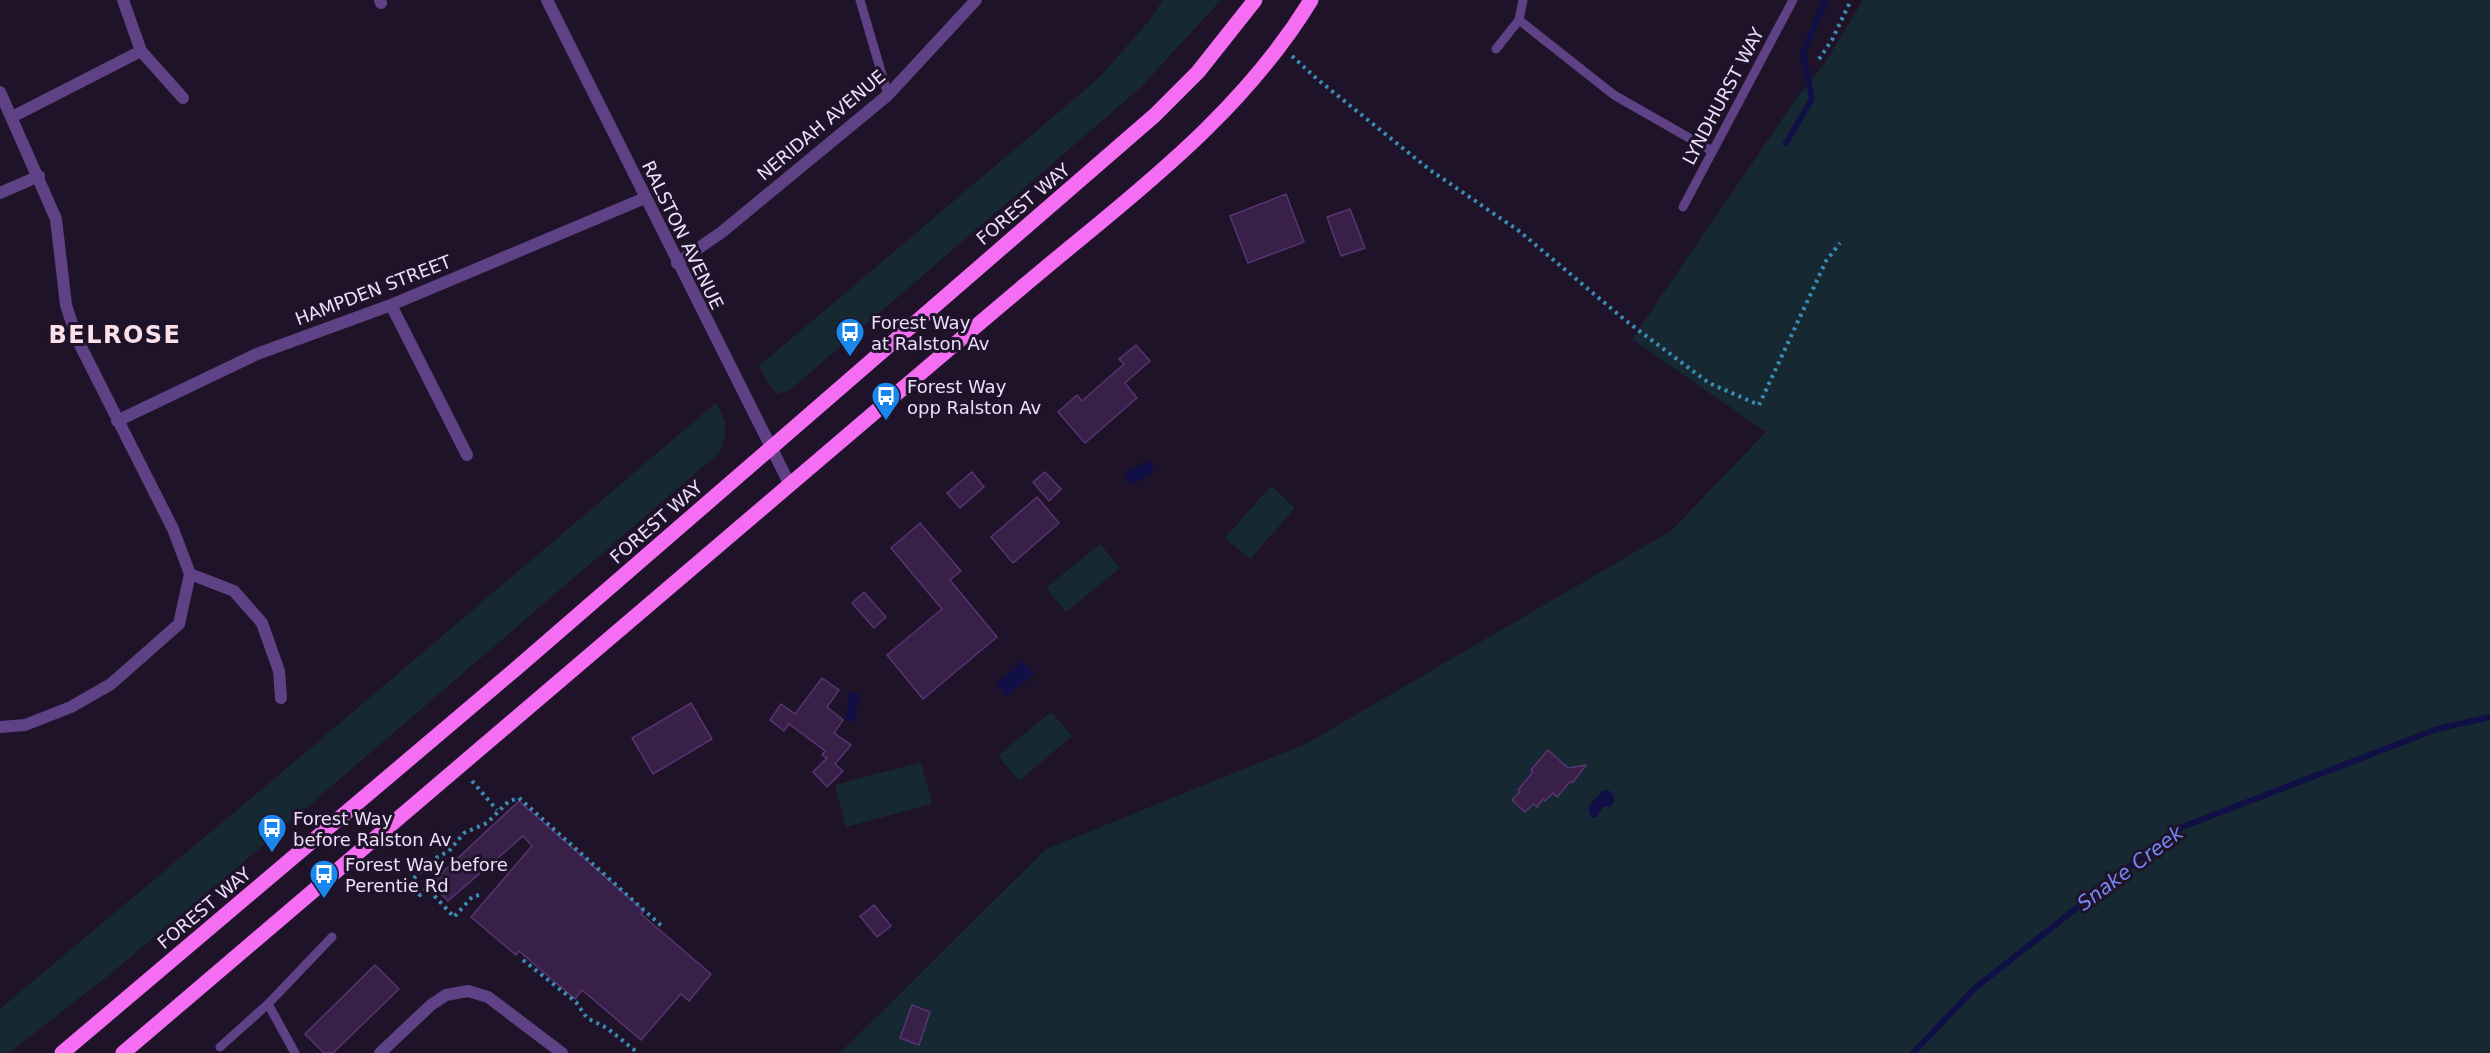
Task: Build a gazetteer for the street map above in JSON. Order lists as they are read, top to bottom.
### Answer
{
  "streets": {
    "main road": ["FOREST WAY"],
    "street": ["NERIDAH AVENUE", "RALSTON AVENUE", "HAMPDEN STREET"],
    "lane": ["LYNDHURST WAY"]
  },
  "crossings": [
    ["NERIDAH AVENUE", "RALSTON AVENUE"],
    ["FOREST WAY", "RALSTON AVENUE"],
    ["RALSTON AVENUE", "HAMPDEN STREET"]
  ],
  "districts": ["BELROSE"],
  "water": ["Snake Creek"],
  "places": {
    "bus stop": [
      "Forest Way at Ralston Av",
      "Forest Way opp Ralston Av",
      "Forest Way before Ralston Av",
      "Forest Way before Perentie Rd"
    ]
  }
}
